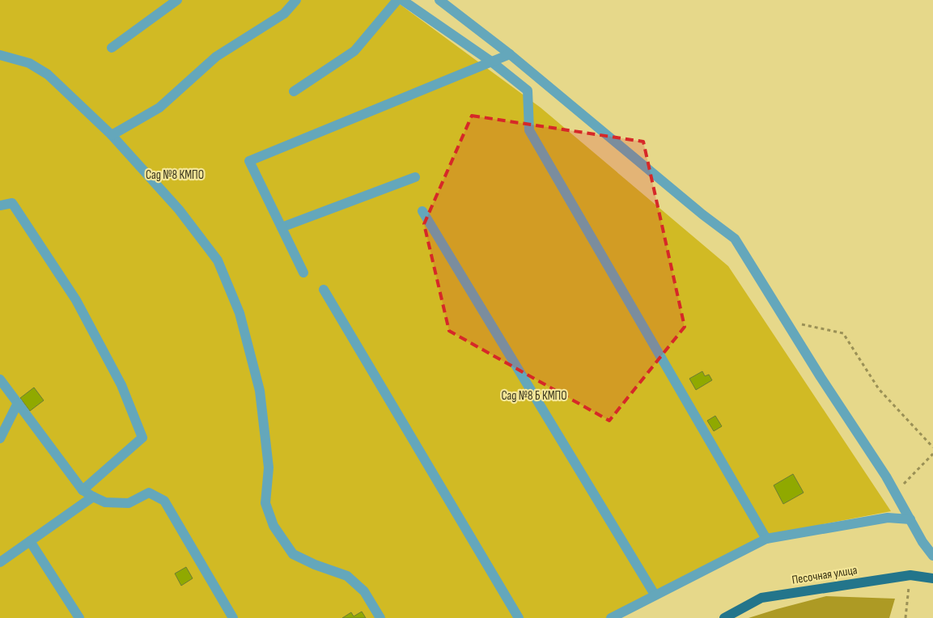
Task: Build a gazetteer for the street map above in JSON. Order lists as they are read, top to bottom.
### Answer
{
  "streets": {
    "main road": ["Песочная улица"]
  },
  "parks": ["Сад №8 КМПО", "Сад №8 Б КМПО"]
}
